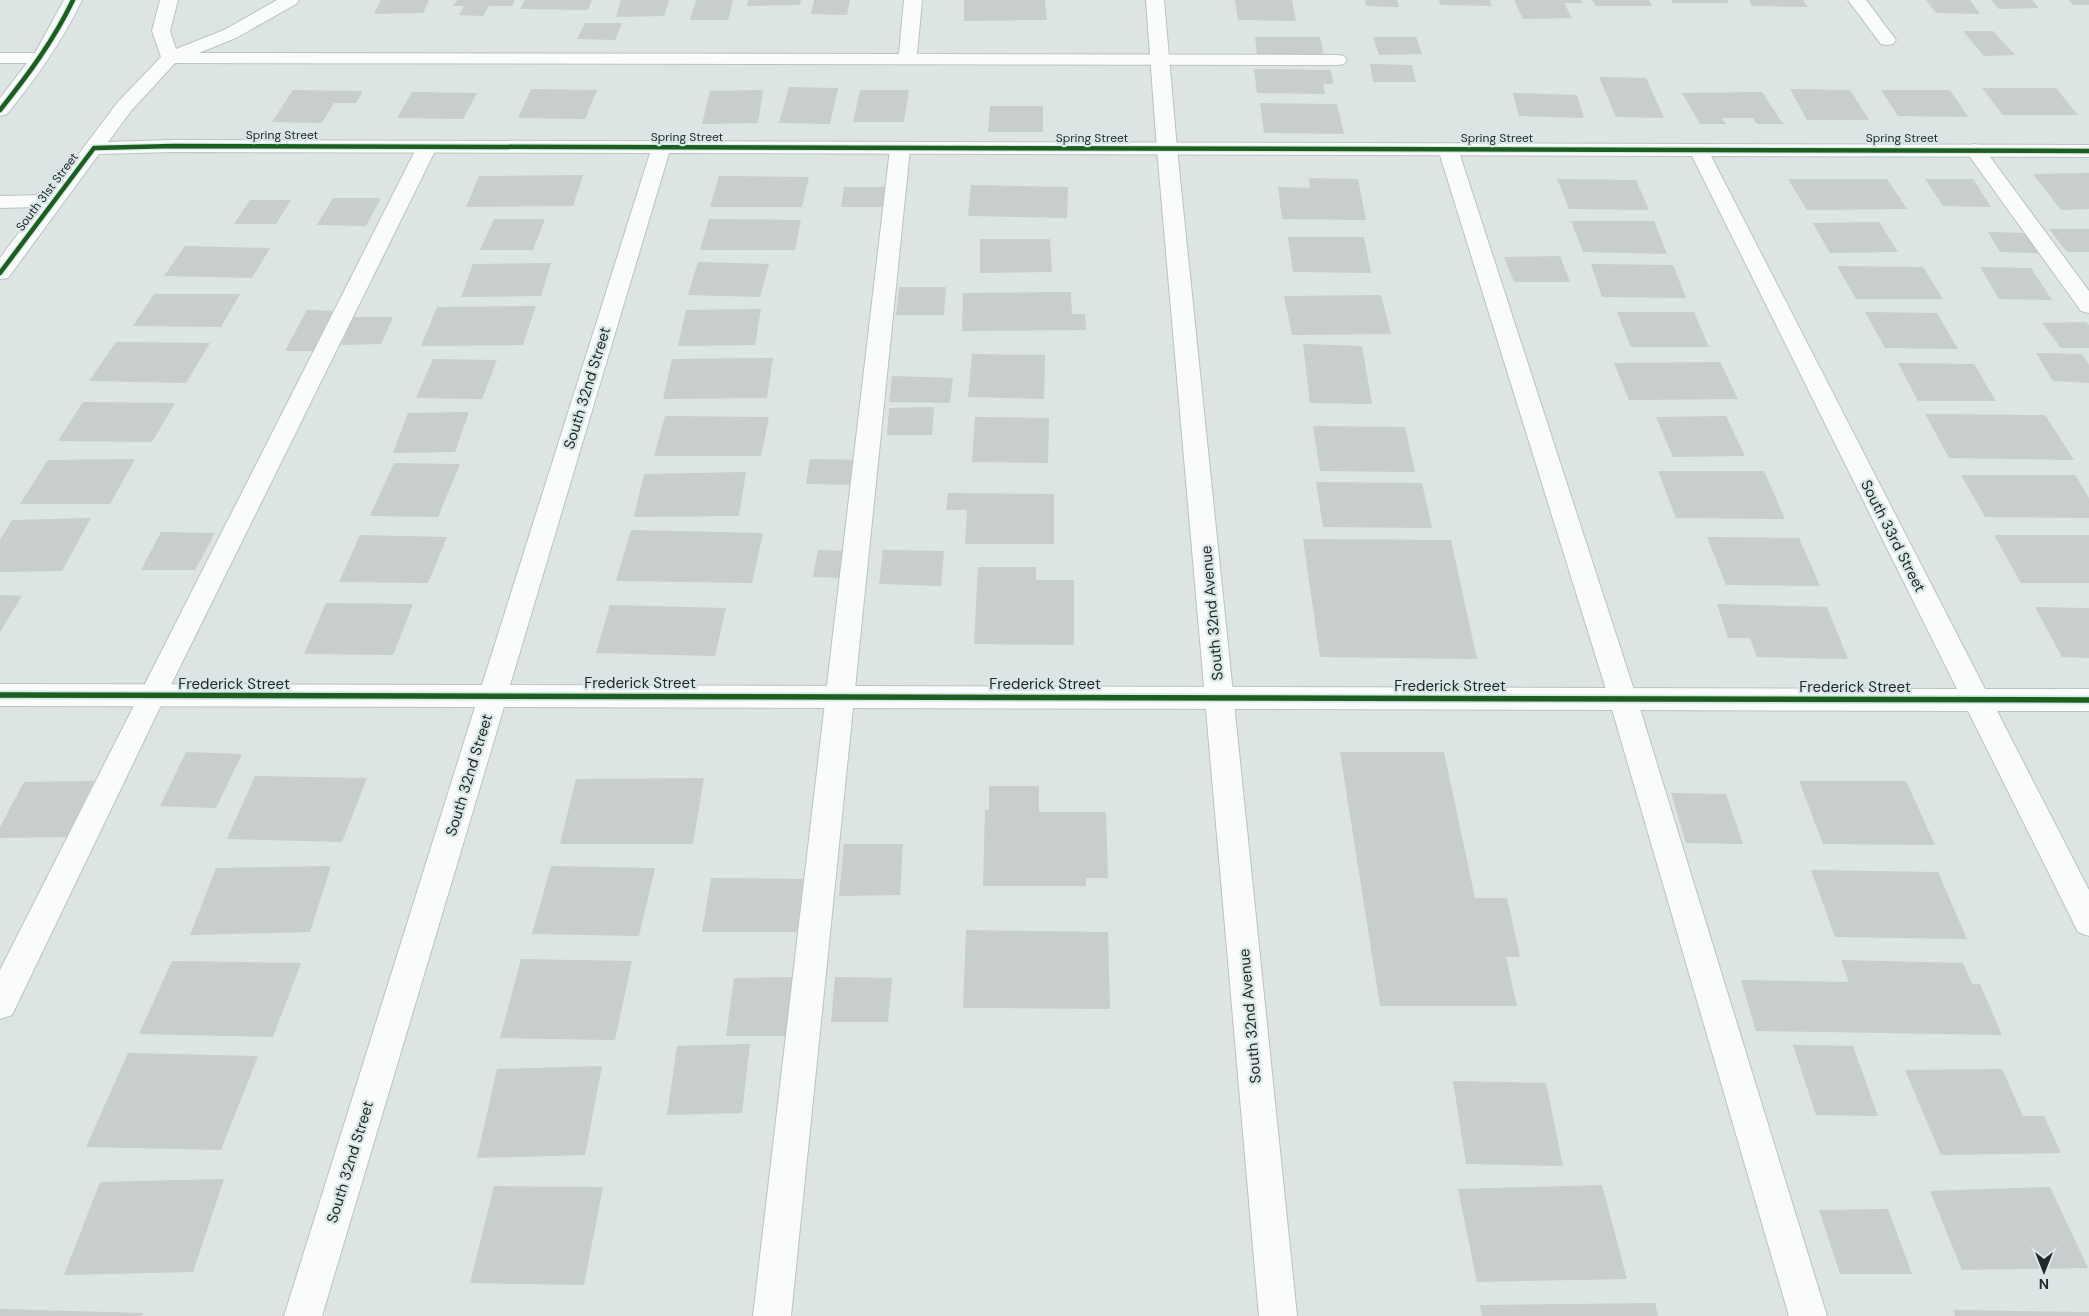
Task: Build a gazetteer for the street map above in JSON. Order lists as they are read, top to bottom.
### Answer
{
  "streets": {
    "street": [
      "Spring Street",
      "South 31st Street",
      "South 32nd Street",
      "South 33rd Street",
      "South 32nd Avenue",
      "Frederick Street"
    ]
  },
  "crossings": [
    ["Spring Street", "South 31st Street"],
    ["Spring Street", "South 32nd Street"],
    ["Spring Street", "South 33rd Street"],
    ["Spring Street", "South 32nd Avenue"],
    ["South 32nd Street", "Frederick Street"],
    ["South 33rd Street", "Frederick Street"],
    ["South 32nd Avenue", "Frederick Street"]
  ],
  "north": "bottom"
}
